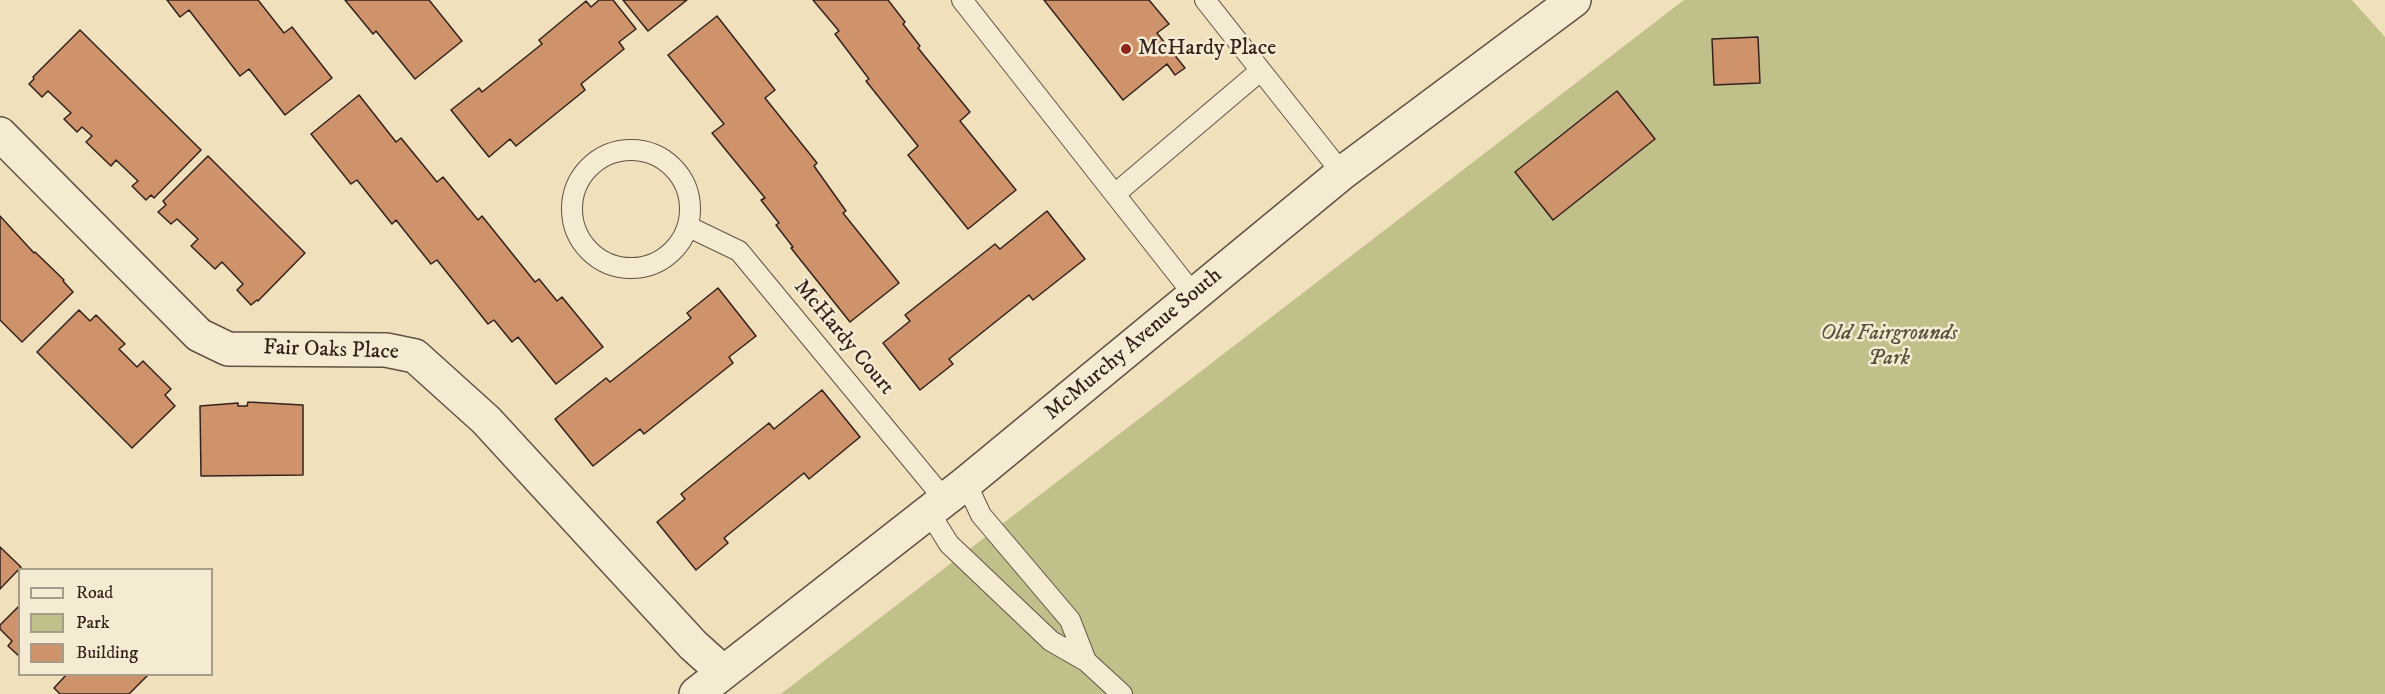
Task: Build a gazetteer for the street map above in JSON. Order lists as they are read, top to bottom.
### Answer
{
  "streets": {
    "street": ["McMurchy Avenue South", "Fair Oaks Place"],
    "lane": ["McHardy Court"]
  },
  "crossings": [
    ["McHardy Court", "McMurchy Avenue South"],
    ["McMurchy Avenue South", "Fair Oaks Place"]
  ],
  "parks": ["Old Fairgrounds Park"],
  "places": ["McHardy Place"],
  "legend": ["Road", "Park", "Building"]
}
